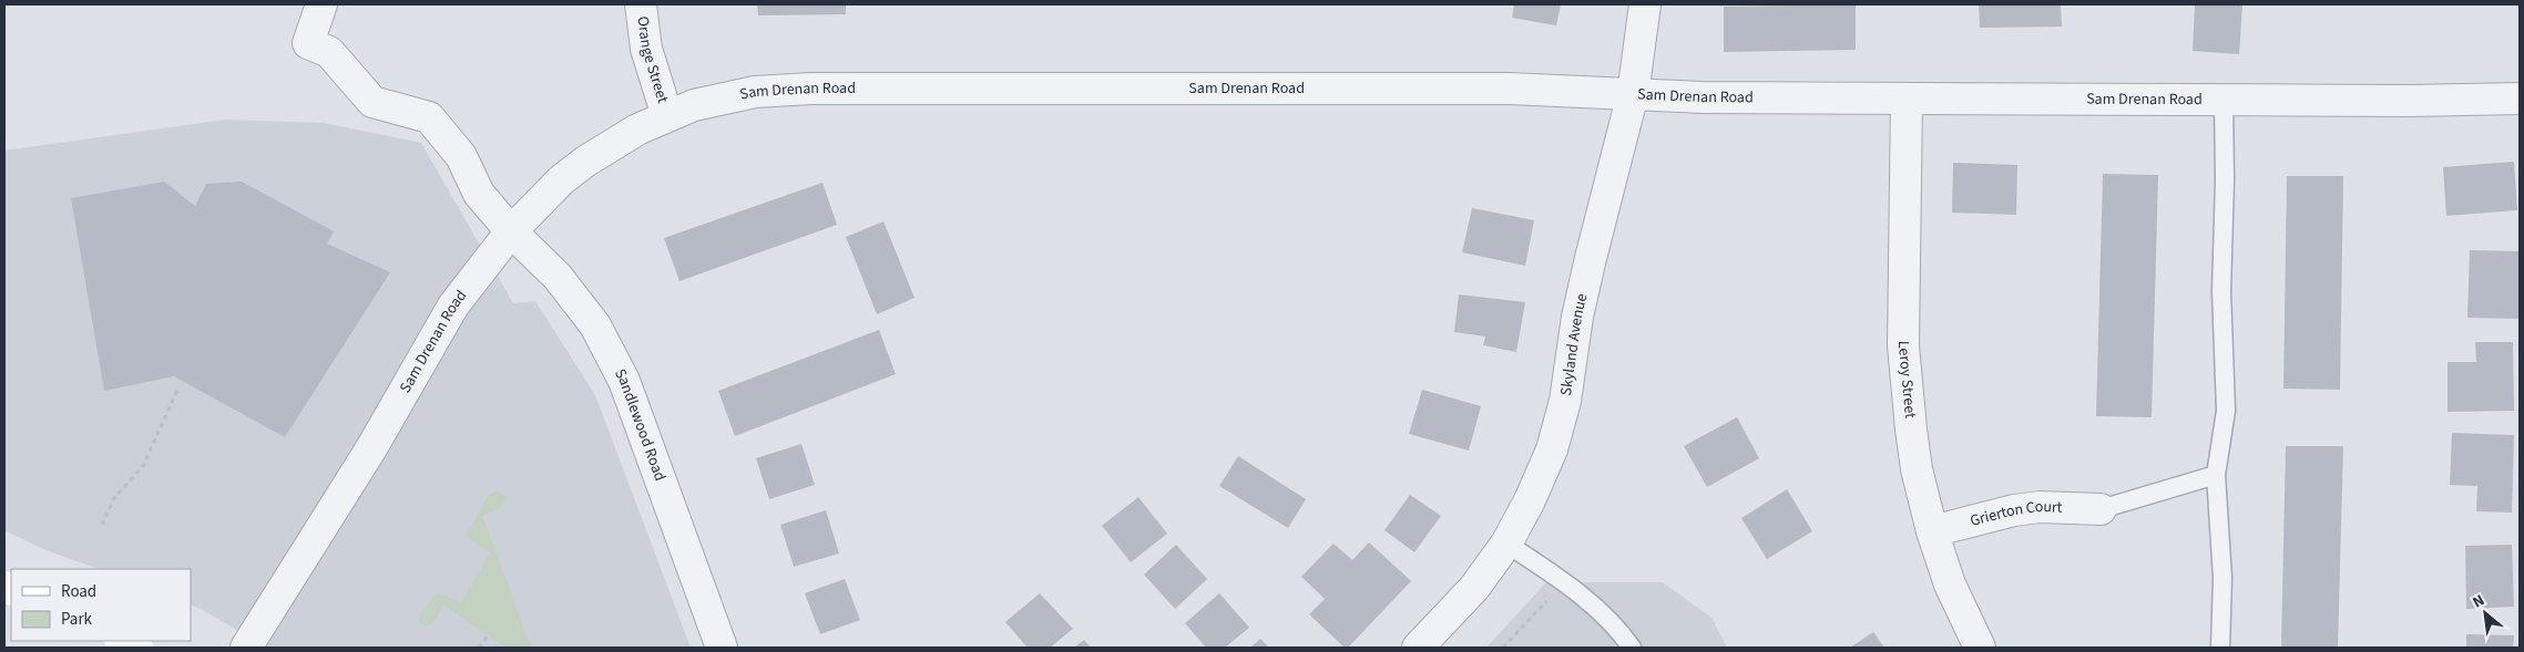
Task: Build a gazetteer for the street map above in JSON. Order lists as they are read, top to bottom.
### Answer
{
  "streets": {
    "street": [
      "Orange Street",
      "Sam Drenan Road",
      "Skyland Avenue",
      "Leroy Street",
      "Sandlewood Road",
      "Grierton Court"
    ]
  },
  "crossings": [
    ["Orange Street", "Sam Drenan Road"],
    ["Sam Drenan Road", "Skyland Avenue"],
    ["Sam Drenan Road", "Leroy Street"],
    ["Sam Drenan Road", "Sandlewood Road"],
    ["Leroy Street", "Grierton Court"]
  ],
  "legend": ["Road", "Park"],
  "north": "top left"
}
